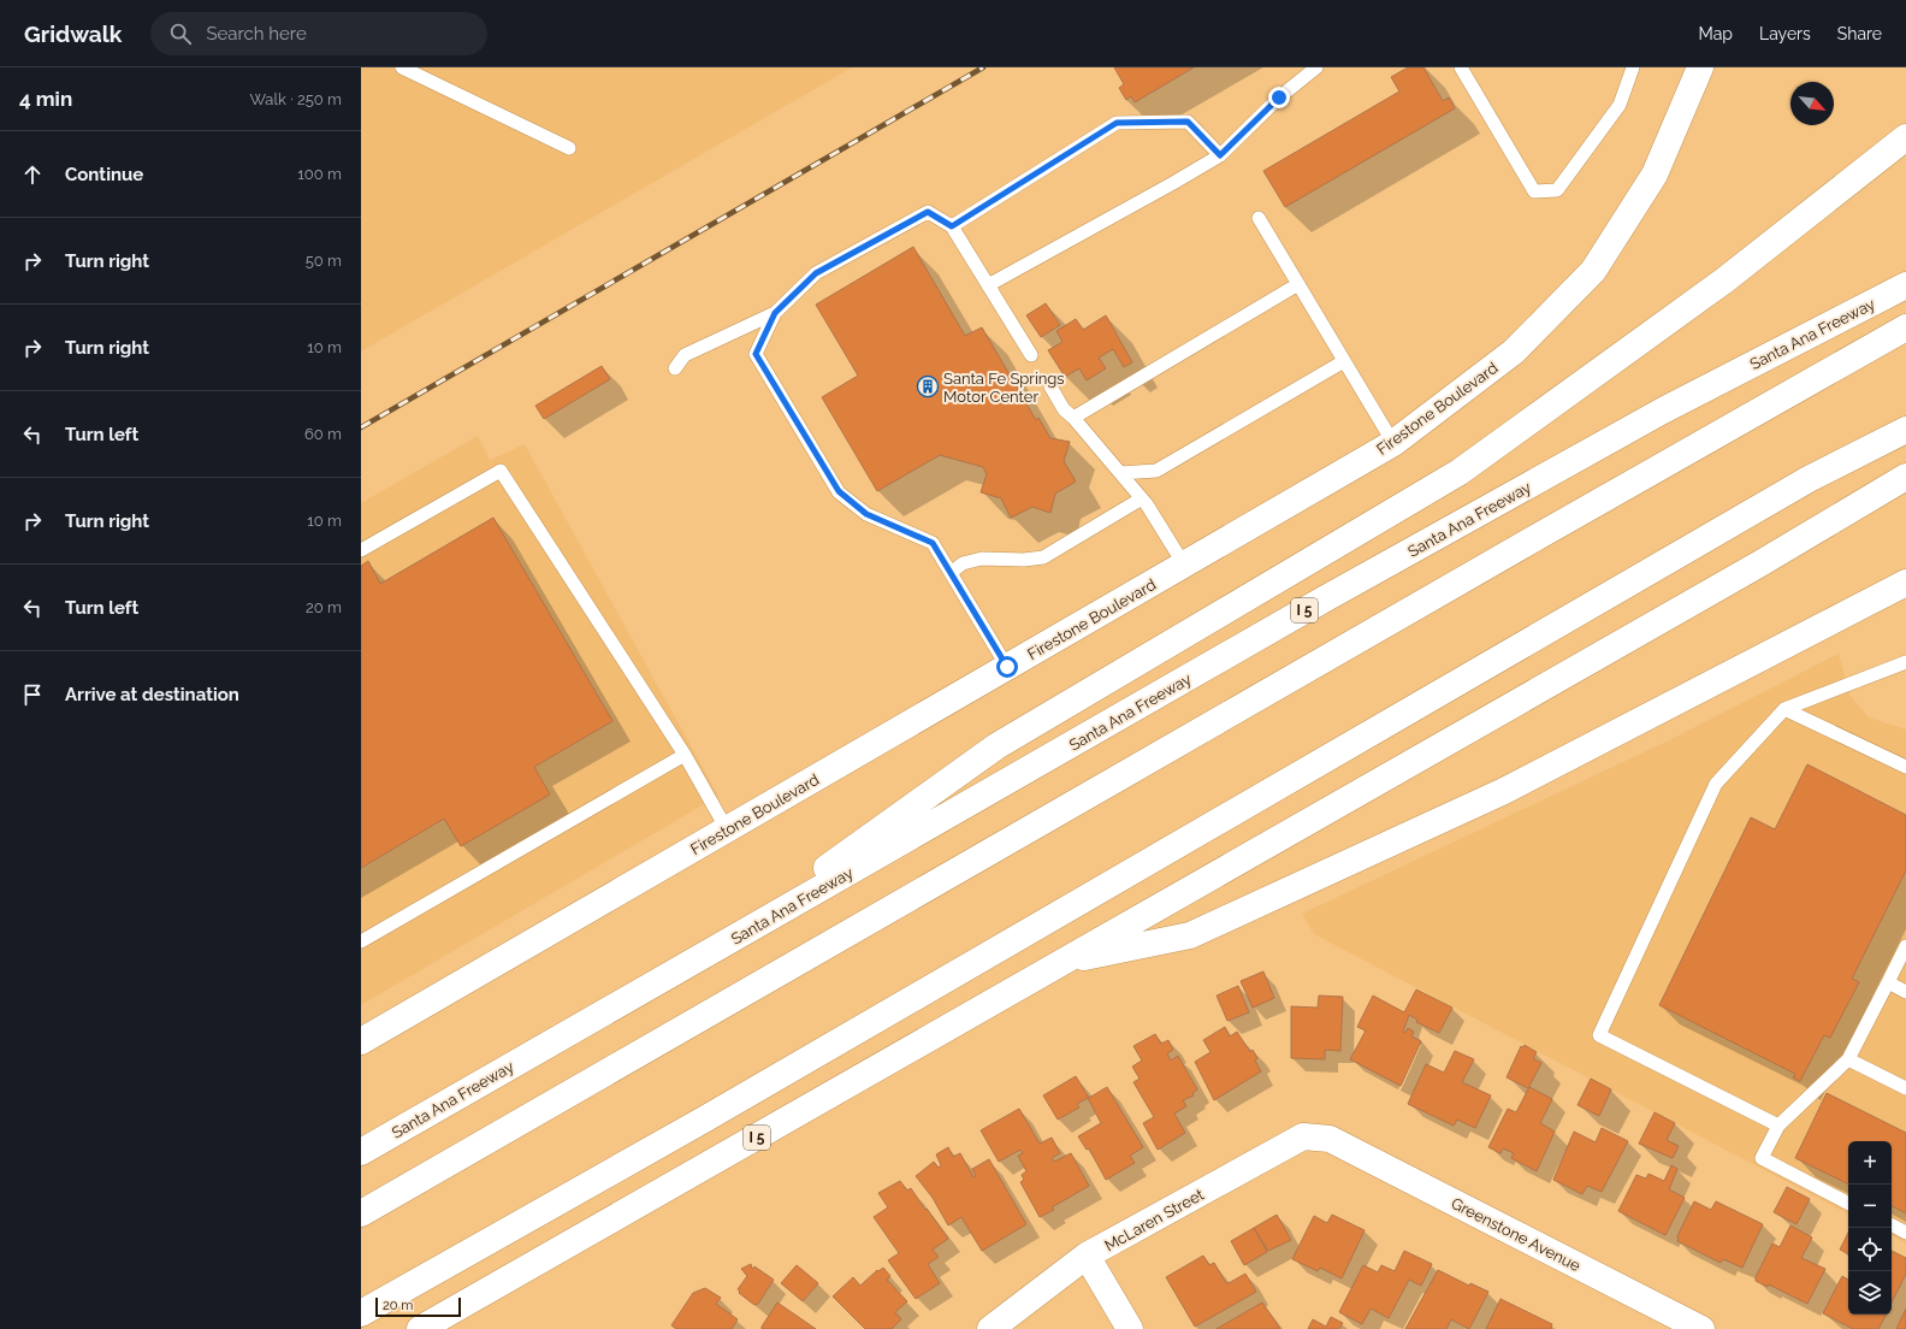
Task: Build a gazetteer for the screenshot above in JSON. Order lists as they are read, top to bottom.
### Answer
{
  "streets": {
    "main road": [
      "Santa Ana Freeway",
      "Firestone Boulevard",
      "I 5",
      "McLaren Street",
      "Greenstone Avenue"
    ]
  },
  "crossings": [
    ["McLaren Street", "Greenstone Avenue"]
  ],
  "places": {
    "building": ["Santa Fe Springs Motor Center"]
  },
  "scale_bar": "20 m",
  "north": "bottom right",
  "page": {
    "header": "Gridwalk",
    "search": "Search here",
    "nav": ["Map", "Layers", "Share"],
    "heading": ["4 min", "Walk · 250 m"],
    "list": [
      ["Continue", "100 m"],
      ["Turn right", "50 m"],
      ["Turn right", "10 m"],
      ["Turn left", "60 m"],
      ["Turn right", "10 m"],
      ["Turn left", "20 m"],
      "Arrive at destination"
    ],
    "map_buttons": ["+", "−"],
    "scale": "20 m"
  }
}
